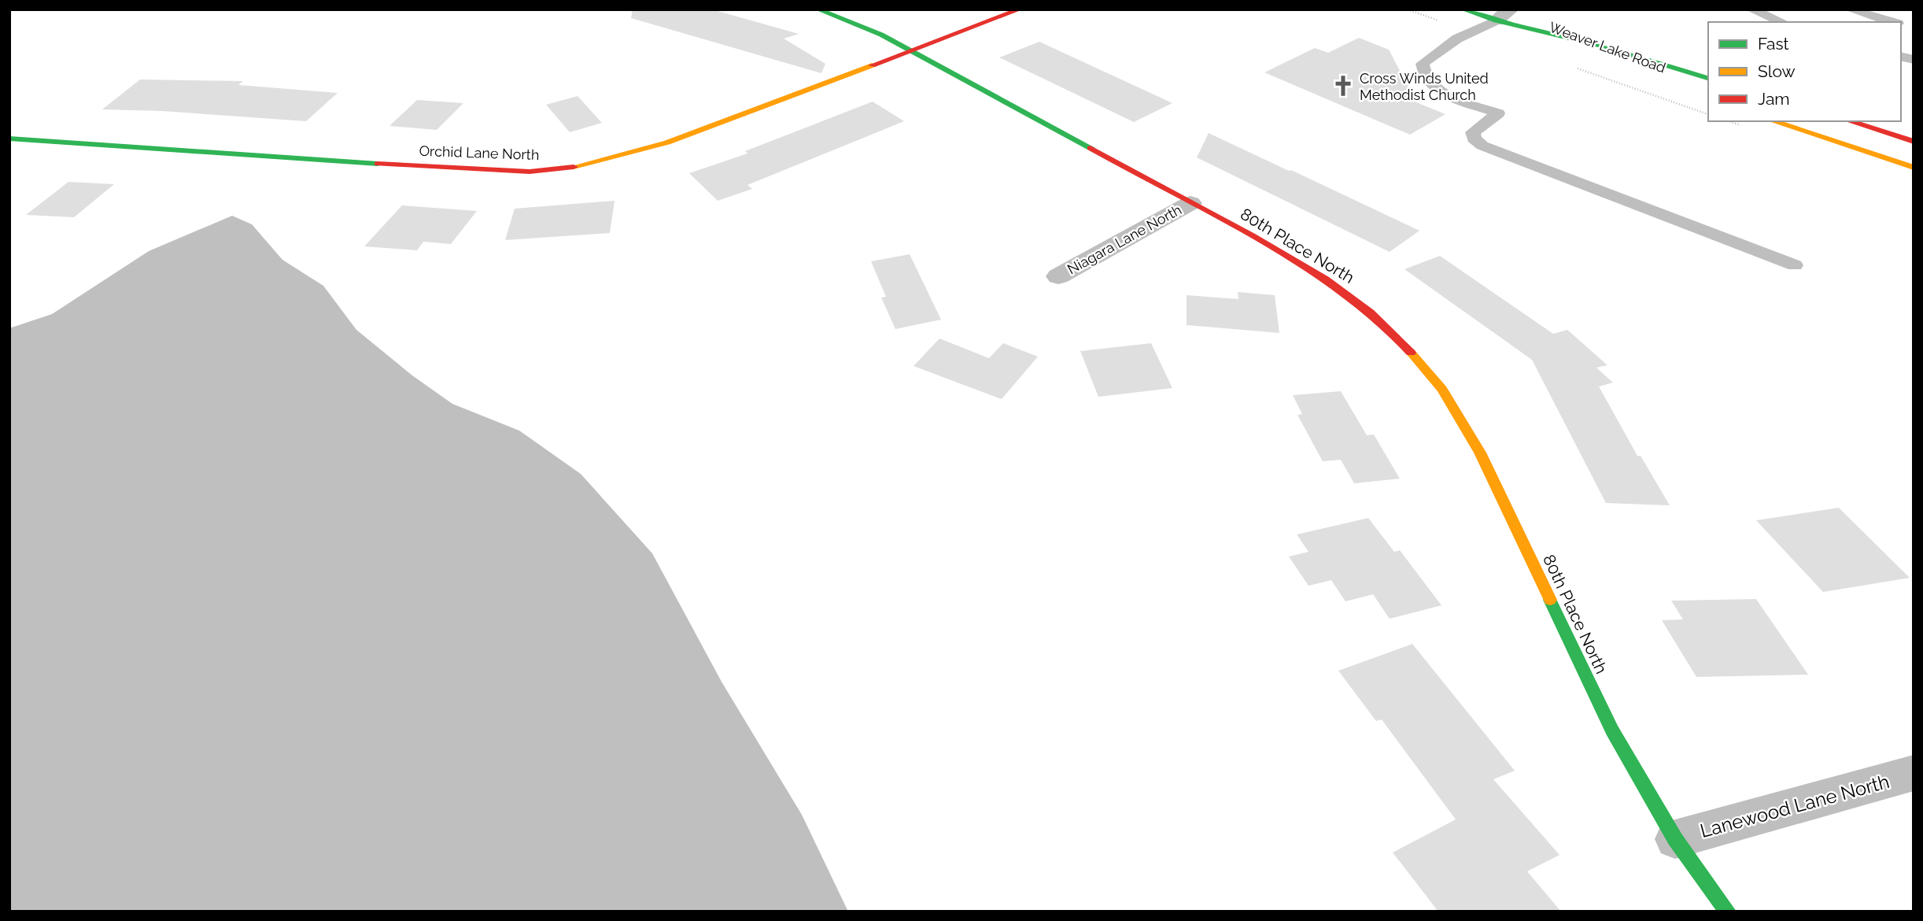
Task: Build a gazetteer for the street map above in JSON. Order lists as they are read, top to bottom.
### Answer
{
  "streets": {
    "street": [
      "Weaver Lake Road",
      "Orchid Lane North",
      "Niagara Lane North",
      "80th Place North",
      "Lanewood Lane North"
    ]
  },
  "crossings": [
    ["Orchid Lane North", "80th Place North"],
    ["Niagara Lane North", "80th Place North"],
    ["80th Place North", "Lanewood Lane North"]
  ],
  "places": {
    "church": ["Cross Winds United Methodist Church"]
  },
  "legend": ["Fast", "Slow", "Jam"]
}
